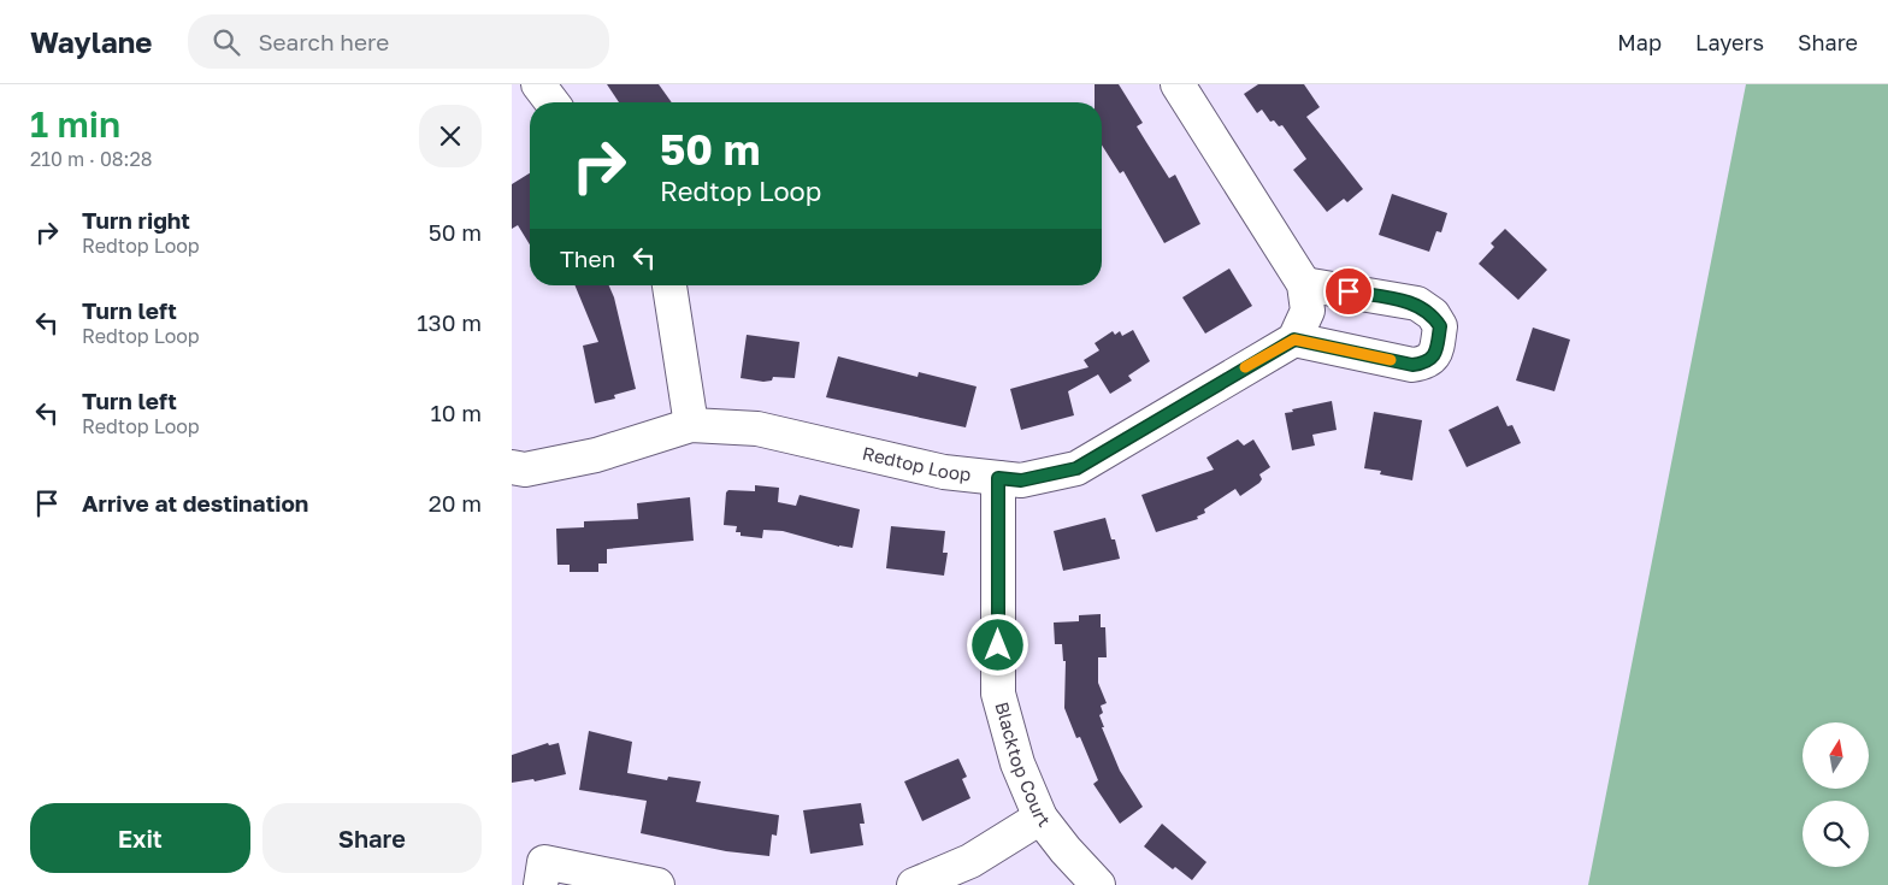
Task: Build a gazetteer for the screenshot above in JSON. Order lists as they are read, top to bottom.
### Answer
{
  "streets": {
    "street": ["Redtop Loop", "Blacktop Court"]
  },
  "crossings": [
    ["Redtop Loop", "Blacktop Court"]
  ],
  "north": "top",
  "page": {
    "header": "Waylane",
    "search": "Search here",
    "nav": ["Map", "Layers", "Share"],
    "heading": ["1 min", "210 m · 08:28"],
    "turn": ["50 m", "Redtop Loop"],
    "list": [
      {
        "name": "Turn right",
        "note": "Redtop Loop",
        "value": "50 m"
      },
      {
        "name": "Turn left",
        "note": "Redtop Loop",
        "value": "130 m"
      },
      {
        "name": "Turn left",
        "note": "Redtop Loop",
        "value": "10 m"
      },
      {
        "name": "Arrive at destination",
        "value": "20 m"
      }
    ],
    "then": "Then",
    "buttons": ["Exit", "Share"]
  }
}
